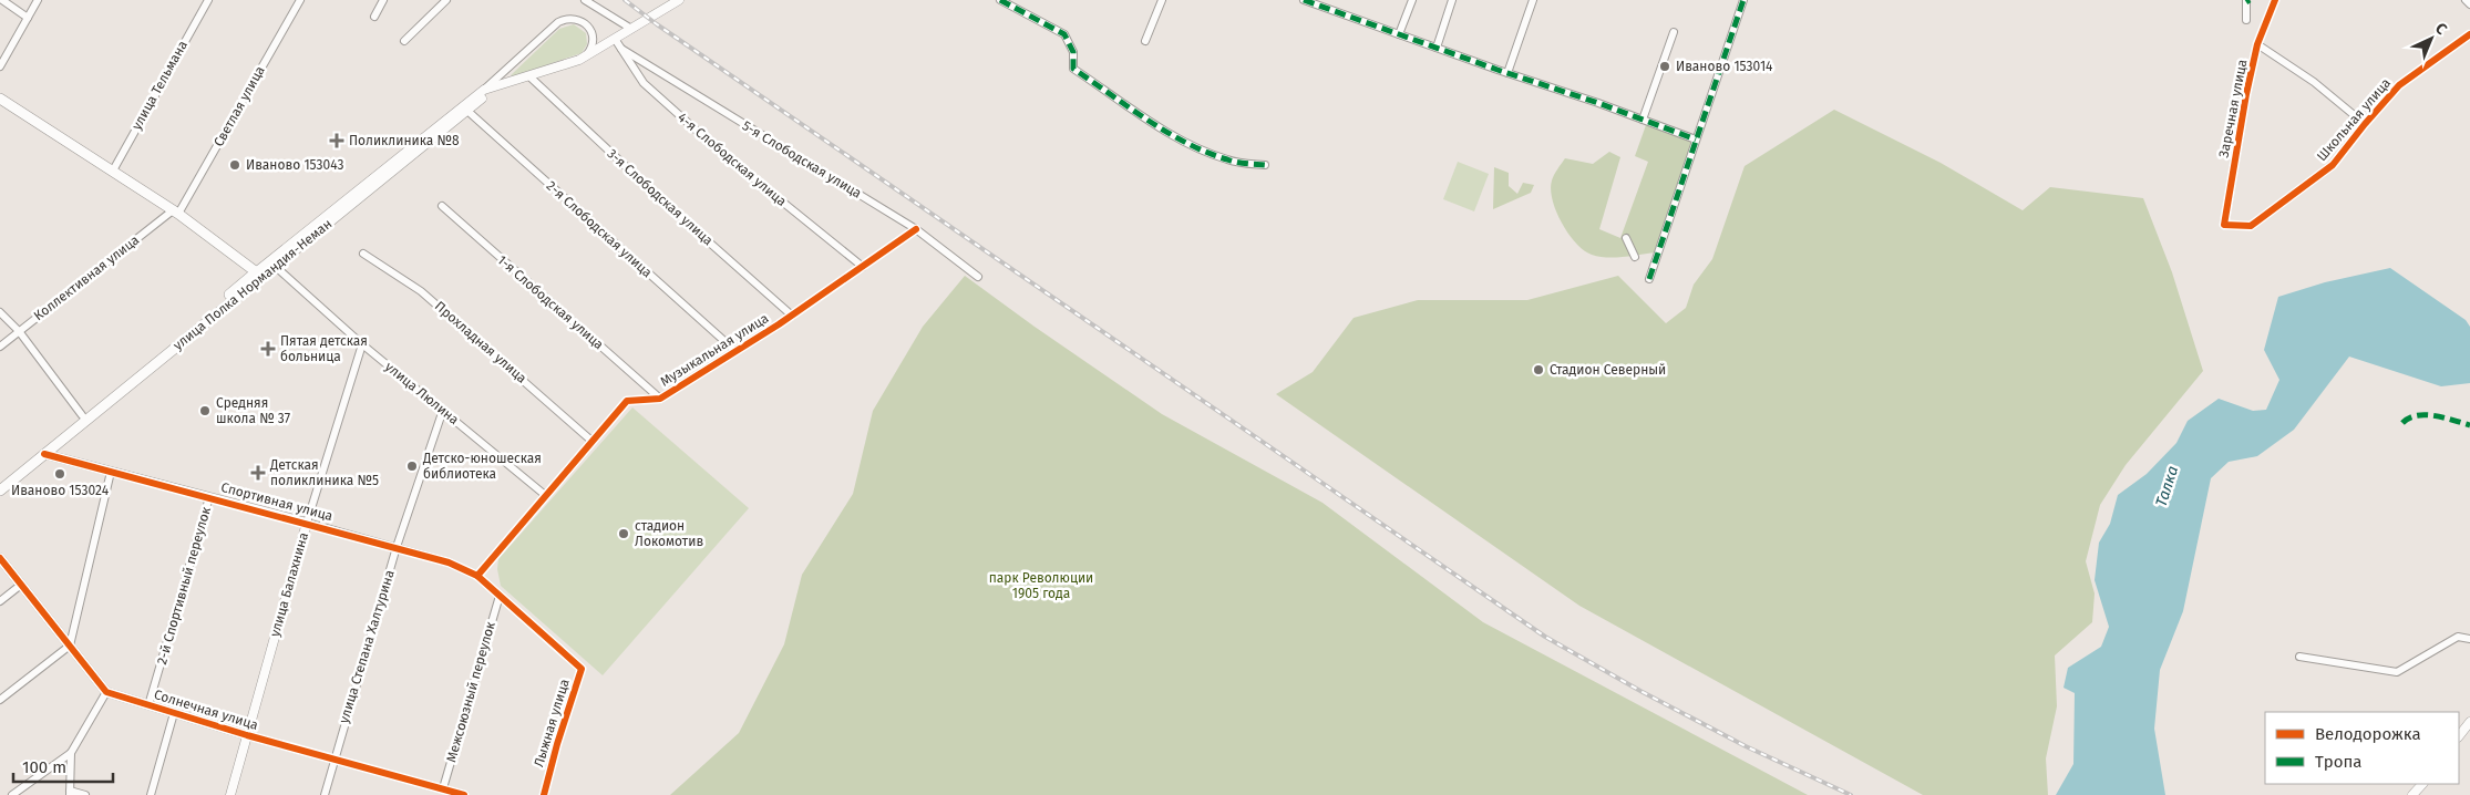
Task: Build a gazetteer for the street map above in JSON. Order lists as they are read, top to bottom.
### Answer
{
  "streets": {
    "main road": ["улица Полка Нормандия-Неман"],
    "street": [
      "улица Тельмана",
      "Светлая улица",
      "Заречная улица",
      "Школьная улица",
      "4-я Слободская улица",
      "5-я Слободская улица",
      "3-я Слободская улица",
      "2-я Слободская улица",
      "Коллективная улица",
      "1-я Слободская улица",
      "Прохладная улица",
      "Музыкальная улица",
      "улица Люлина",
      "Спортивная улица",
      "улица Балахнина",
      "2-й Спортивный переулок",
      "улица Степана Халтурина",
      "Межсоюзный переулок",
      "Солнечная улица",
      "Лыжная улица"
    ]
  },
  "crossings": [
    ["Светлая улица", "Коллективная улица"],
    ["Заречная улица", "Школьная улица"],
    ["4-я Слободская улица", "5-я Слободская улица"],
    ["4-я Слободская улица", "улица Полка Нормандия-Неман"],
    ["4-я Слободская улица", "Музыкальная улица"],
    ["5-я Слободская улица", "Музыкальная улица"],
    ["3-я Слободская улица", "улица Полка Нормандия-Неман"],
    ["3-я Слободская улица", "Музыкальная улица"],
    ["2-я Слободская улица", "улица Полка Нормандия-Неман"],
    ["2-я Слободская улица", "Музыкальная улица"],
    ["улица Полка Нормандия-Неман", "улица Люлина"],
    ["улица Полка Нормандия-Неман", "Спортивная улица"],
    ["1-я Слободская улица", "Музыкальная улица"],
    ["Прохладная улица", "Музыкальная улица"],
    ["Музыкальная улица", "улица Люлина"],
    ["Музыкальная улица", "Спортивная улица"],
    ["улица Люлина", "улица Балахнина"],
    ["улица Люлина", "улица Степана Халтурина"],
    ["Спортивная улица", "улица Балахнина"],
    ["Спортивная улица", "2-й Спортивный переулок"],
    ["Спортивная улица", "улица Степана Халтурина"],
    ["Спортивная улица", "Межсоюзный переулок"],
    ["Спортивная улица", "Лыжная улица"],
    ["улица Балахнина", "Солнечная улица"],
    ["2-й Спортивный переулок", "Солнечная улица"],
    ["улица Степана Халтурина", "Солнечная улица"],
    ["Межсоюзный переулок", "Солнечная улица"],
    ["Межсоюзный переулок", "Лыжная улица"]
  ],
  "water": ["Талка"],
  "parks": ["парк Революции 1905 года"],
  "places": {
    "other": [
      "Иваново 153014",
      "Иваново 153043",
      "Стадион Северный",
      "Средняя школа № 37",
      "Детско-юношеская библиотека",
      "Иваново 153024",
      "стадион Локомотив"
    ],
    "health": ["Поликлиника №8", "Пятая детская больница", "Детская поликлиника №5"]
  },
  "legend": ["Велодорожка", "Тропа"],
  "scale_bar": "100 m",
  "north": "top right"
}
